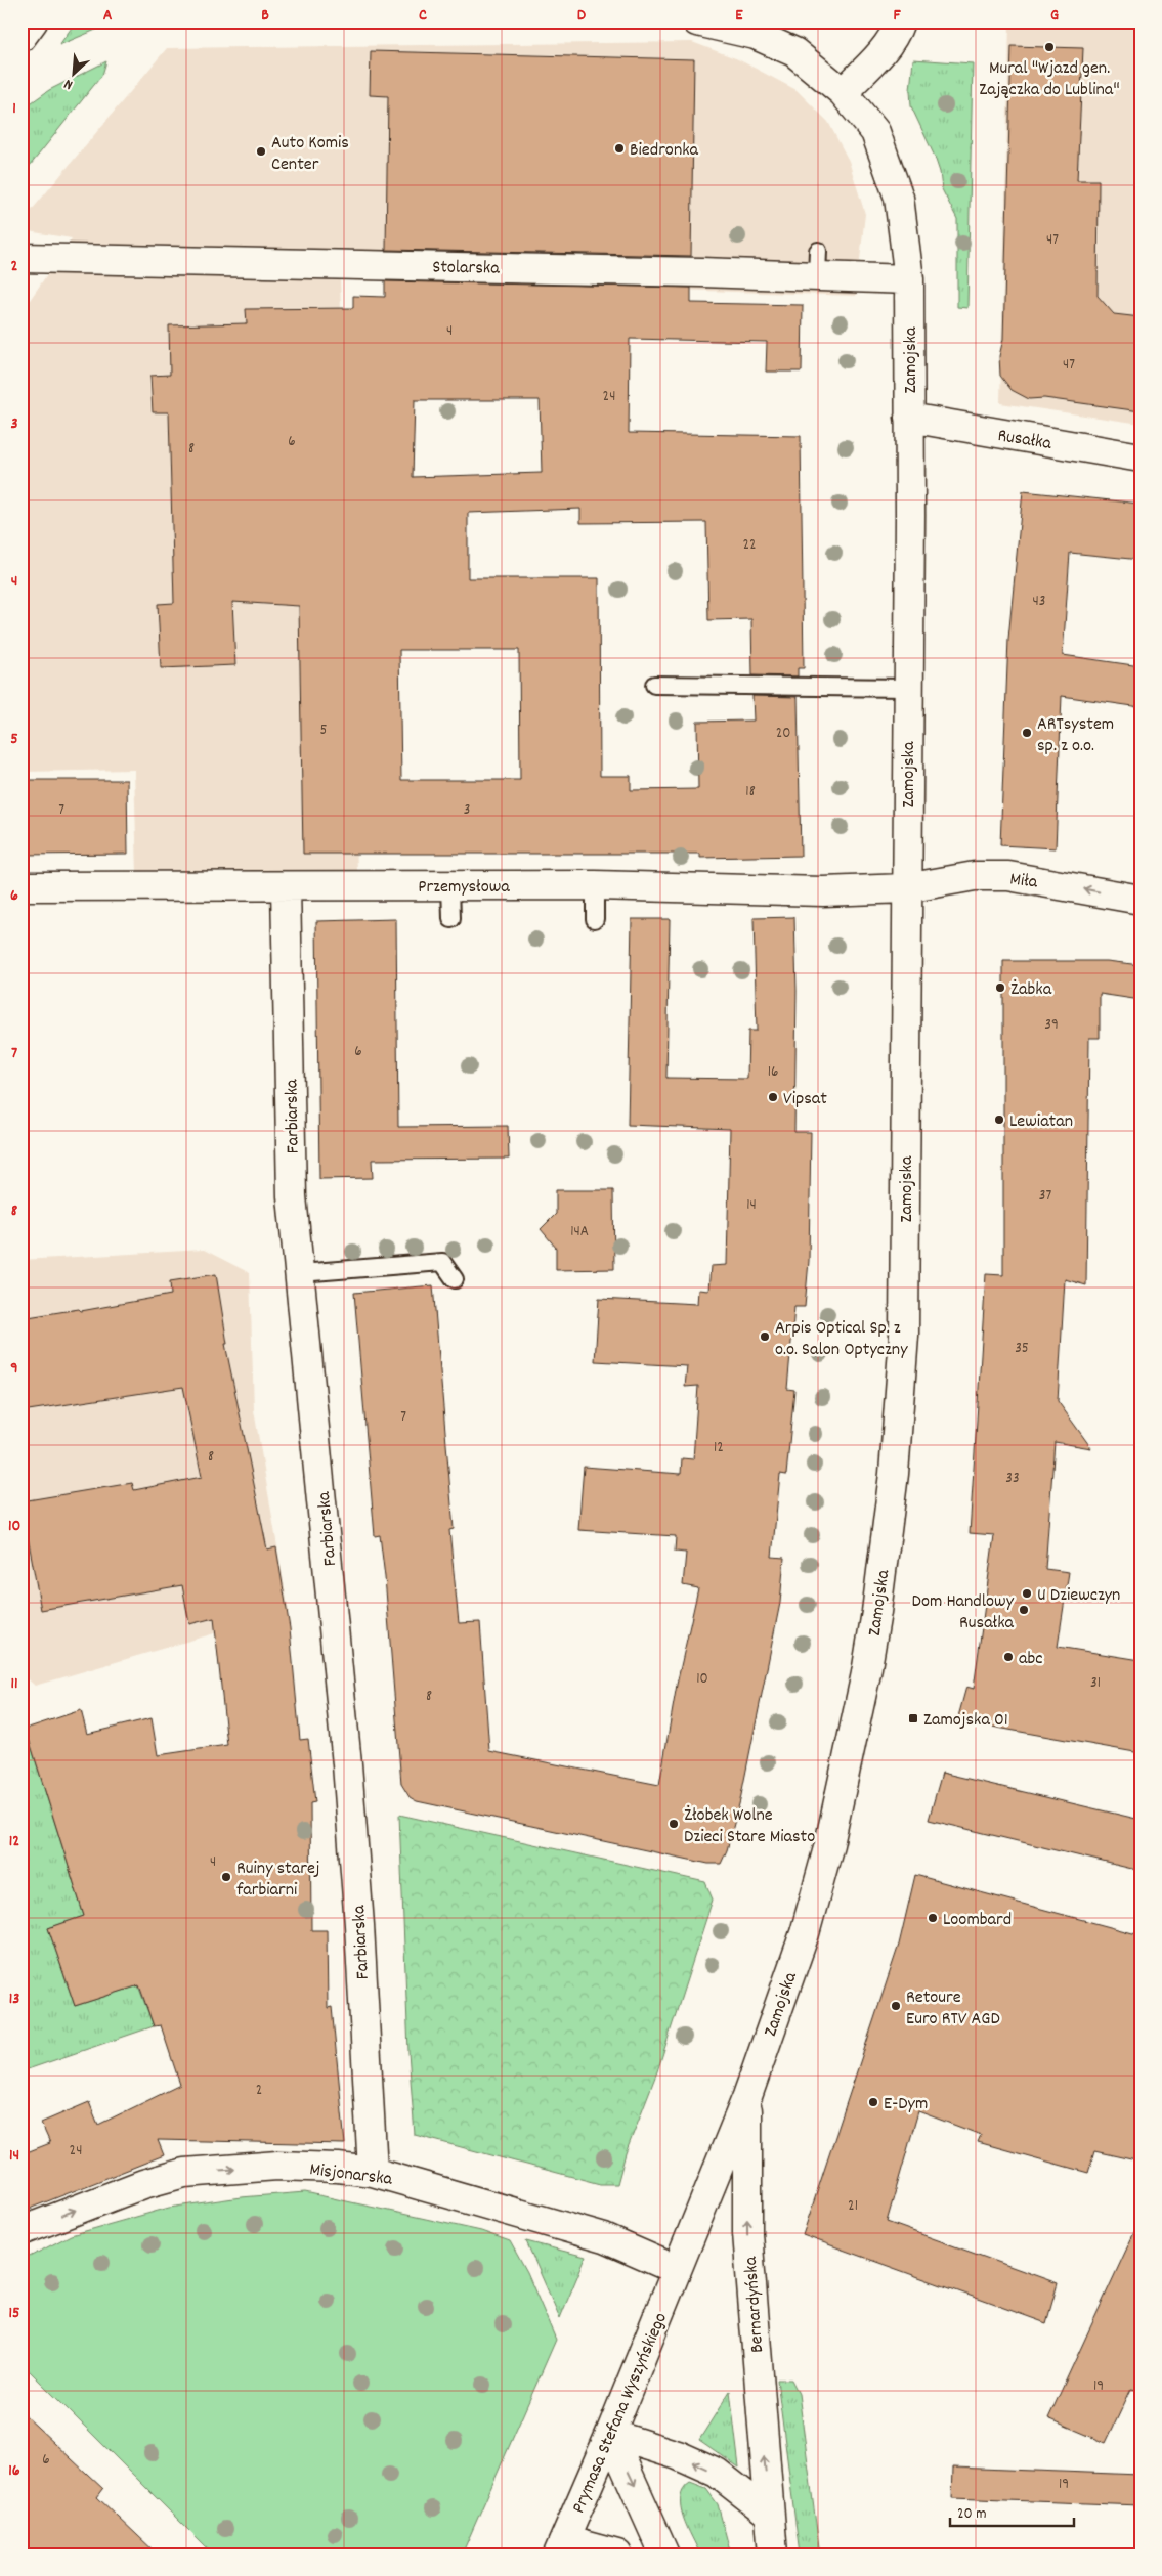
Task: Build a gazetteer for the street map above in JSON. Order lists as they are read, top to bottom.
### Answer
{
  "streets": {
    "street": [
      "Stolarska",
      "Zamojska",
      "Rusałka",
      "Miła",
      "Przemysłowa",
      "Farbiarska",
      "Misjonarska",
      "Bernardyńska",
      "Prymasa Stefana Wyszyńskiego"
    ]
  },
  "crossings": [
    ["Stolarska", "Zamojska"],
    ["Zamojska", "Rusałka"],
    ["Zamojska", "Miła"],
    ["Zamojska", "Przemysłowa"],
    ["Zamojska", "Misjonarska"],
    ["Zamojska", "Bernardyńska"],
    ["Zamojska", "Prymasa Stefana Wyszyńskiego"],
    ["Miła", "Przemysłowa"],
    ["Przemysłowa", "Farbiarska"],
    ["Farbiarska", "Misjonarska"],
    ["Misjonarska", "Prymasa Stefana Wyszyńskiego"]
  ],
  "one_way": ["Miła", "Misjonarska", "Bernardyńska"],
  "places": {
    "other": [
      "Mural \"Wjazd gen. Zajączka do Lublina\"",
      "Biedronka",
      "Auto Komis Center",
      "ARTsystem sp. z o.o.",
      "Żabka",
      "Vipsat",
      "Lewiatan",
      "Arpis Optical Sp. z o.o. Salon Optyczny",
      "U Dziewczyn",
      "Dom Handlowy Rusałka",
      "abc",
      "Żłobek Wolne Dzieci Stare Miasto",
      "Ruiny starej farbiarni",
      "Loombard",
      "Retoure Euro RTV AGD",
      "E-Dym"
    ],
    "transit": ["Zamojska 01"]
  },
  "house_numbers": [
    "47",
    "4",
    "47",
    "24",
    "6",
    "8",
    "22",
    "43",
    "5",
    "20",
    "18",
    "7",
    "3",
    "39",
    "6",
    "16",
    "37",
    "14",
    "14A",
    "35",
    "7",
    "12",
    "8",
    "33",
    "10",
    "31",
    "8",
    "4",
    "2",
    "24",
    "21",
    "19",
    "6",
    "19"
  ],
  "scale_bar": "20 m",
  "north": "bottom left",
  "grid": {
    "columns": [
      "A",
      "B",
      "C",
      "D",
      "E",
      "F",
      "G"
    ],
    "rows": [
      "1",
      "2",
      "3",
      "4",
      "5",
      "6",
      "7",
      "8",
      "9",
      "10",
      "11",
      "12",
      "13",
      "14",
      "15",
      "16"
    ]
  }
}
